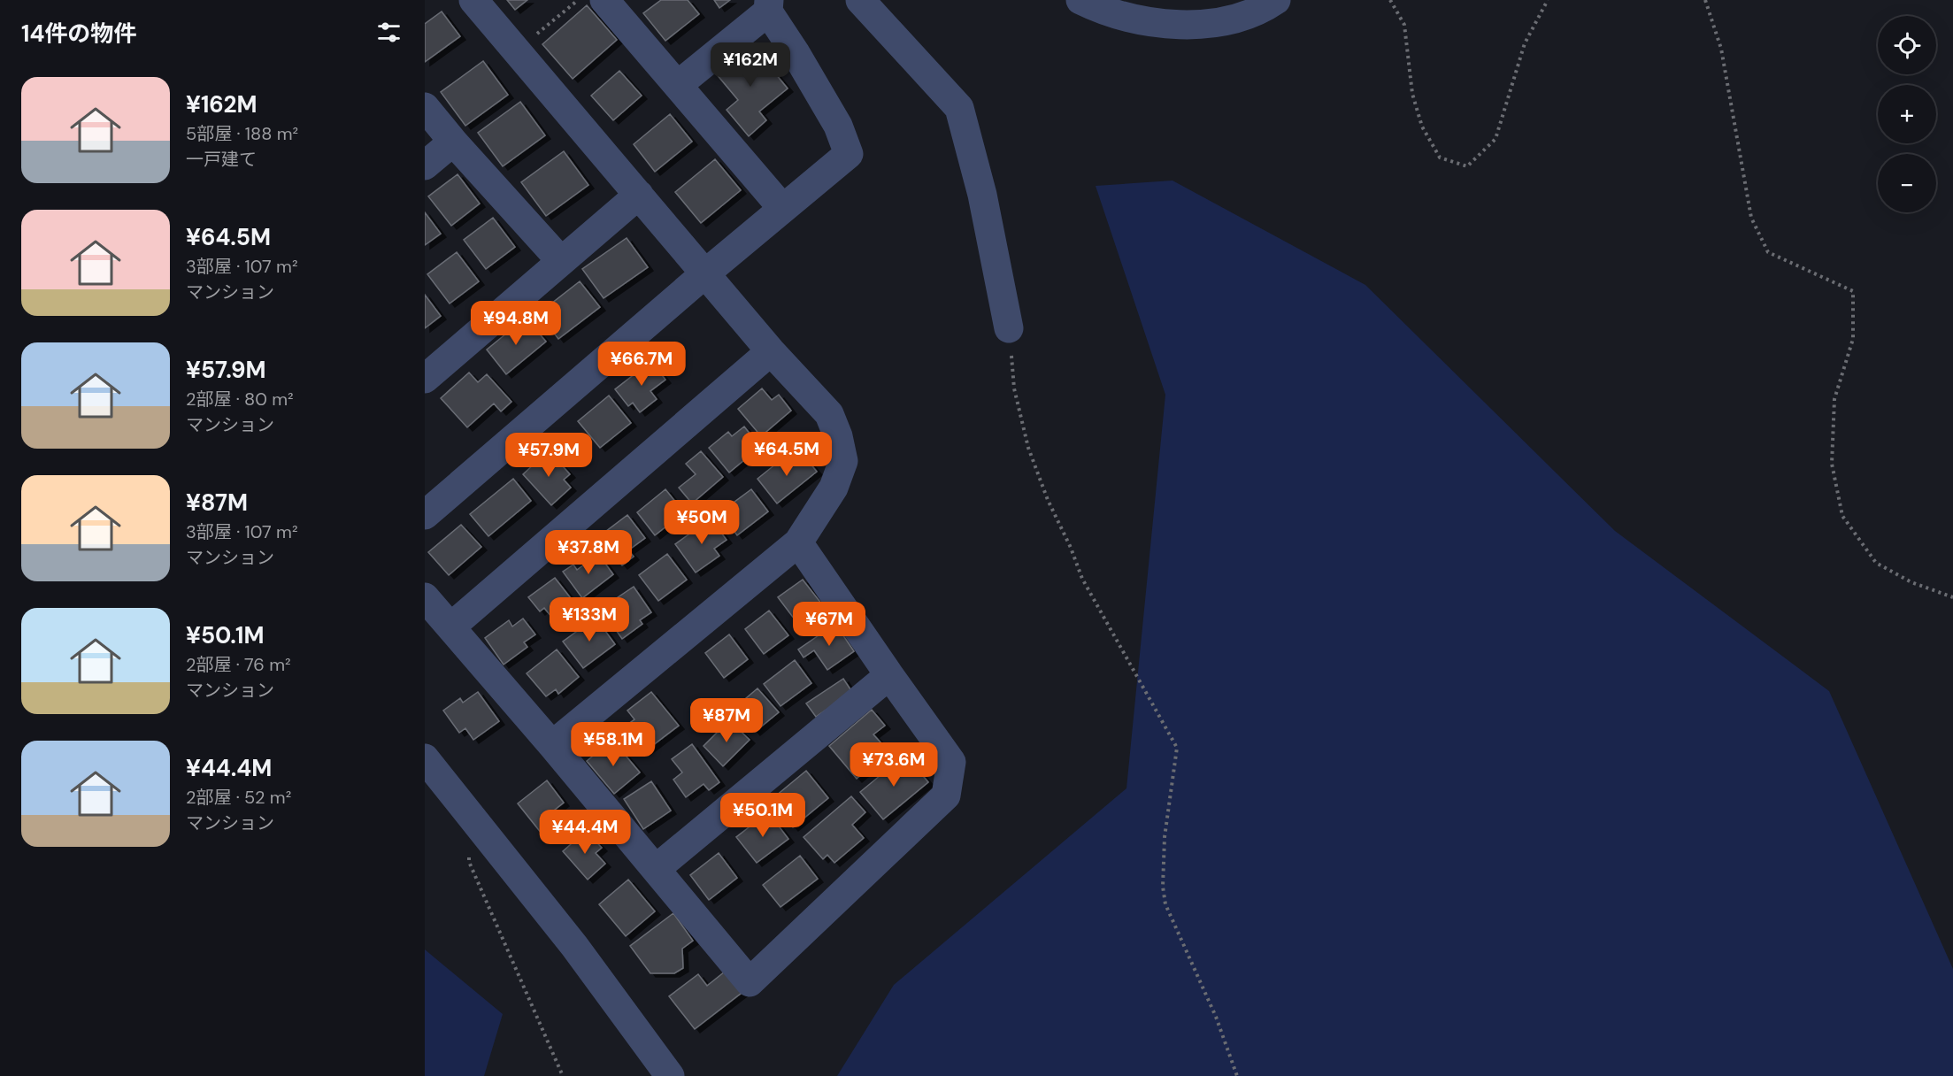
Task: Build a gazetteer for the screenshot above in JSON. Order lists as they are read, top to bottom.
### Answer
{
  "page": {
    "heading": "14件の物件",
    "map_buttons": ["+", "−"],
    "price": [
      "¥162M",
      "¥94.8M",
      "¥66.7M",
      "¥64.5M",
      "¥57.9M",
      "¥50M",
      "¥37.8M",
      "¥133M",
      "¥67M",
      "¥87M",
      "¥58.1M",
      "¥73.6M",
      "¥50.1M",
      "¥44.4M"
    ],
    "list": [
      {
        "name": "¥162M",
        "note": "5部屋 · 188 m² · 一戸建て"
      },
      {
        "name": "¥64.5M",
        "note": "3部屋 · 107 m² · マンション"
      },
      {
        "name": "¥57.9M",
        "note": "2部屋 · 80 m² · マンション"
      },
      {
        "name": "¥87M",
        "note": "3部屋 · 107 m² · マンション"
      },
      {
        "name": "¥50.1M",
        "note": "2部屋 · 76 m² · マンション"
      },
      {
        "name": "¥44.4M",
        "note": "2部屋 · 52 m² · マンション"
      }
    ]
  }
}
